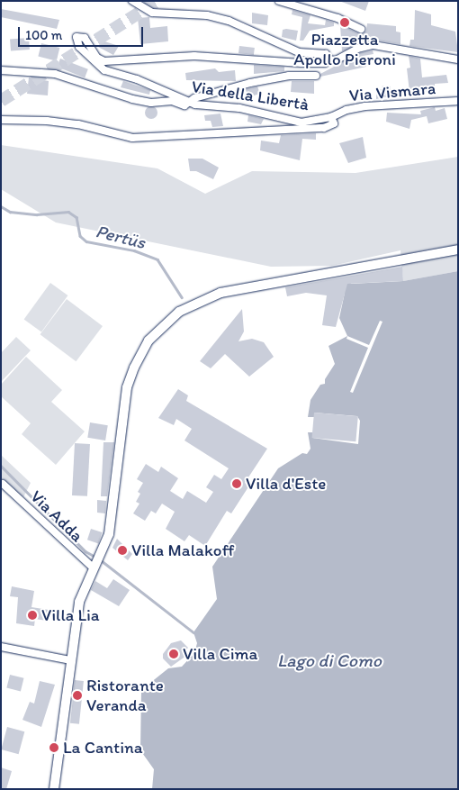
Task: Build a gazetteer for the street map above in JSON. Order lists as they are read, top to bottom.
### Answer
{
  "streets": {
    "street": ["Via Vismara", "Via della Libertà", "Via Adda"]
  },
  "crossings": [
    ["Via Vismara", "Via della Libertà"]
  ],
  "water": ["Pertüs", "Lago di Como"],
  "places": [
    "Piazzetta Apollo Pieroni",
    "Villa d'Este",
    "Villa Malakoff",
    "Villa Lia",
    "Villa Cima",
    "Ristorante Veranda",
    "La Cantina"
  ],
  "scale_bar": "100 m"
}
